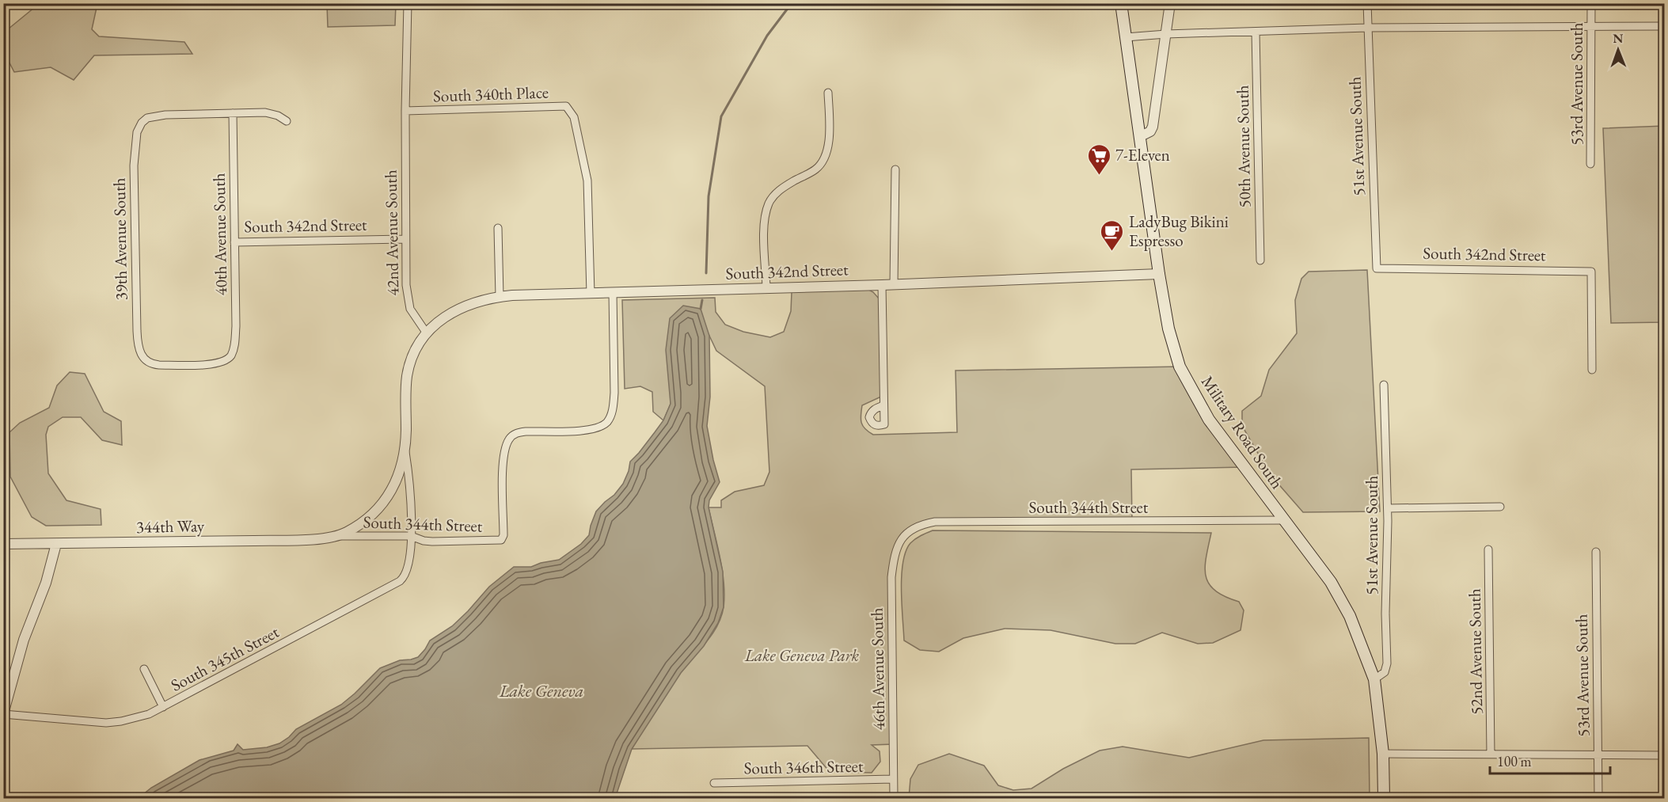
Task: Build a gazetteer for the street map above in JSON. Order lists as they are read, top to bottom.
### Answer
{
  "streets": {
    "main road": ["Military Road South"],
    "street": [
      "53rd Avenue South",
      "South 340th Place",
      "51st Avenue South",
      "50th Avenue South",
      "South 342nd Street",
      "42nd Avenue South",
      "40th Avenue South",
      "39th Avenue South",
      "South 344th Street",
      "344th Way",
      "52nd Avenue South",
      "South 345th Street",
      "46th Avenue South",
      "South 346th Street"
    ]
  },
  "crossings": [
    ["South 340th Place", "South 342nd Street"],
    ["South 340th Place", "42nd Avenue South"],
    ["51st Avenue South", "South 342nd Street"],
    ["51st Avenue South", "Military Road South"],
    ["South 342nd Street", "42nd Avenue South"],
    ["South 342nd Street", "40th Avenue South"],
    ["South 342nd Street", "Military Road South"],
    ["South 342nd Street", "South 344th Street"],
    ["40th Avenue South", "39th Avenue South"],
    ["Military Road South", "South 344th Street"],
    ["South 344th Street", "344th Way"],
    ["South 344th Street", "South 345th Street"],
    ["South 344th Street", "46th Avenue South"],
    ["46th Avenue South", "South 346th Street"]
  ],
  "water": ["Lake Geneva"],
  "parks": ["Lake Geneva Park"],
  "places": {
    "supermarket": ["7-Eleven"],
    "cafe": ["LadyBug Bikini Espresso"]
  },
  "scale_bar": "100 m",
  "north": "top"
}
